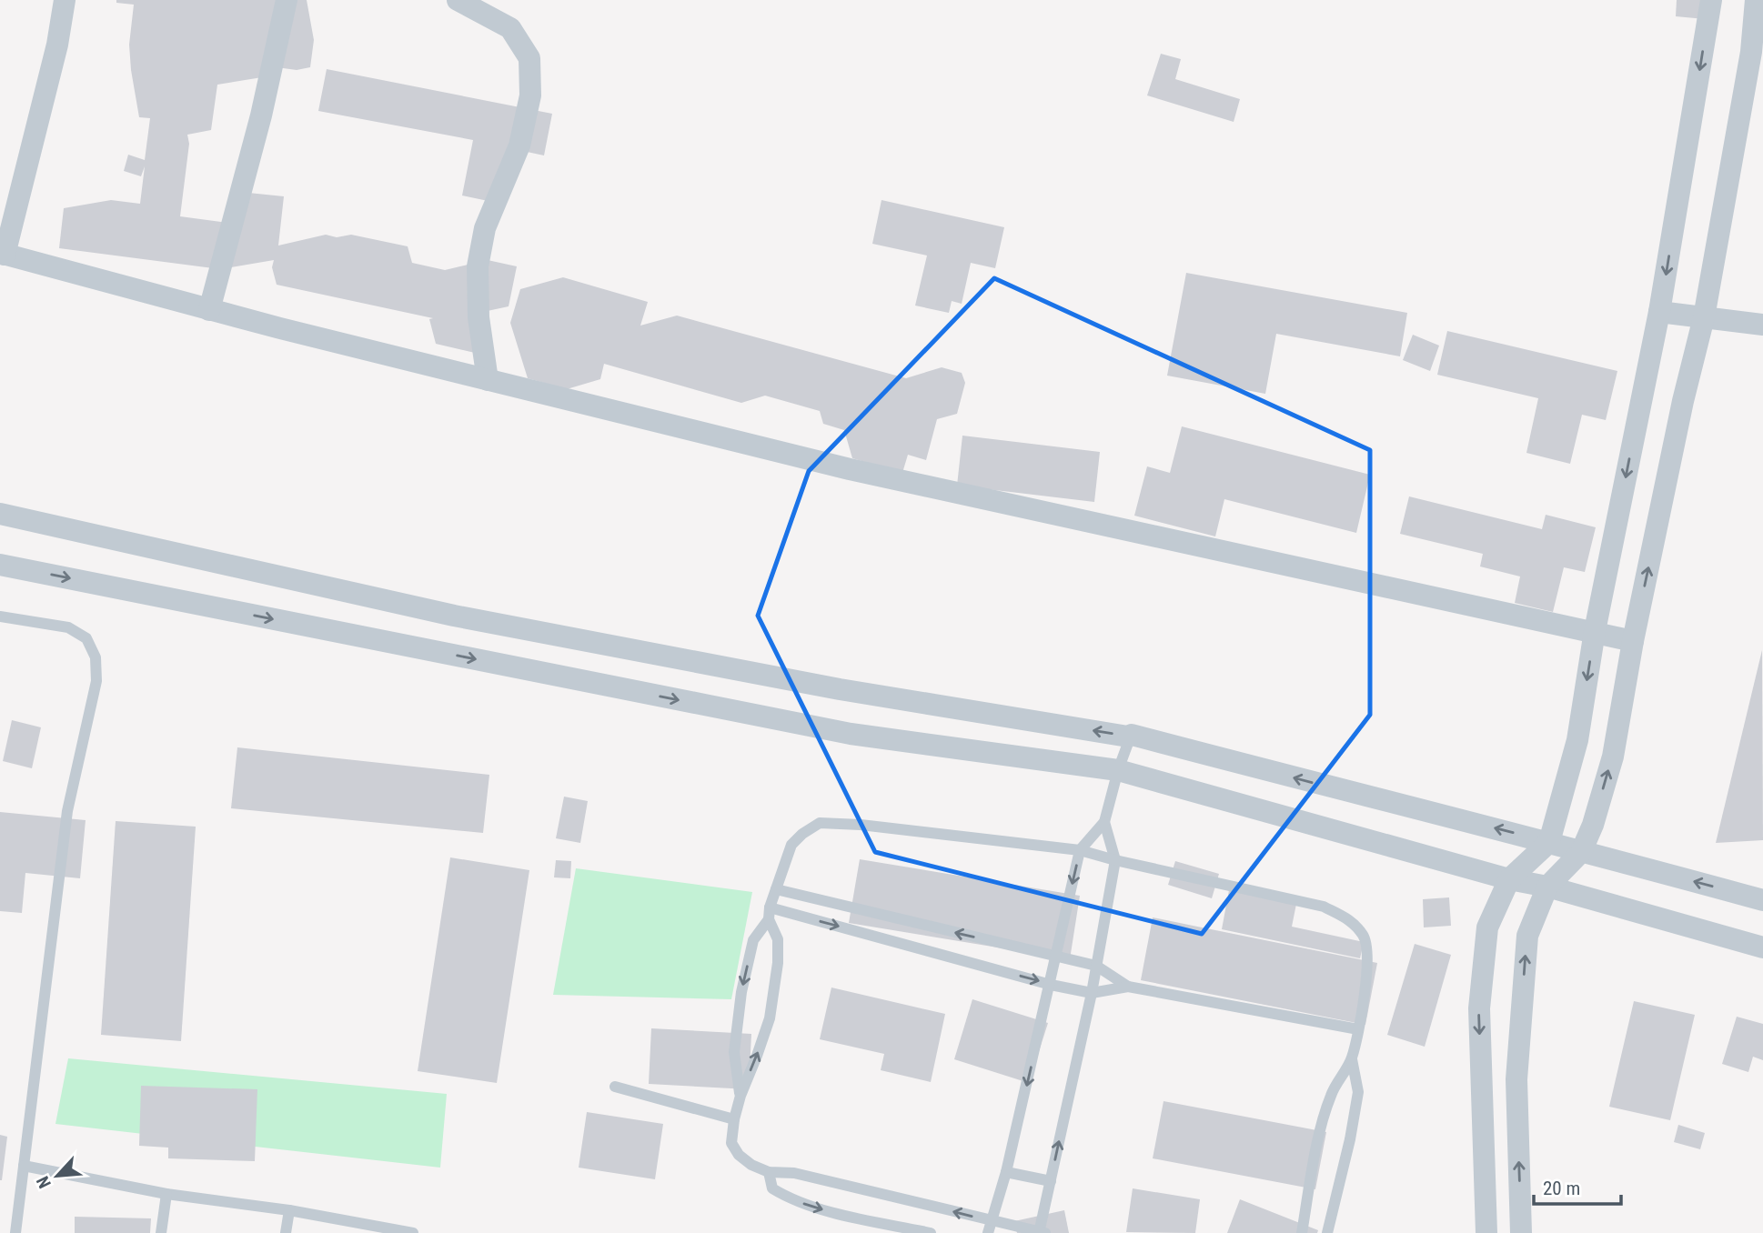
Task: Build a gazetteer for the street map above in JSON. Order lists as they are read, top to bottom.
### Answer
{
  "scale_bar": "20 m",
  "north": "bottom left"
}
